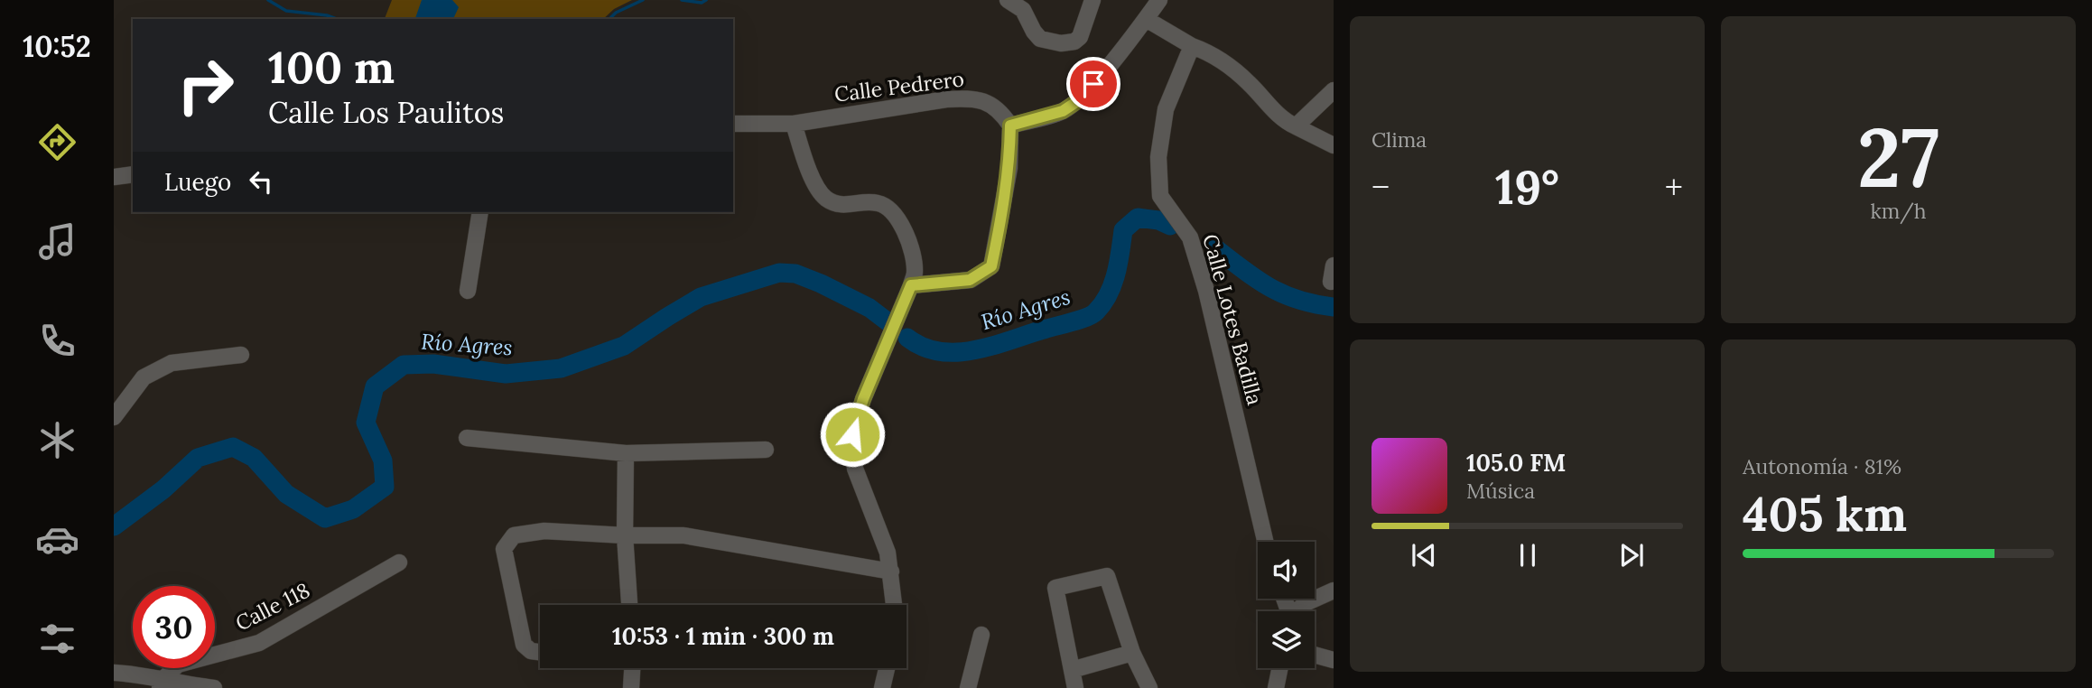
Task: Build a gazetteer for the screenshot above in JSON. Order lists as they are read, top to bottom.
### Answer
{
  "streets": {
    "street": ["Calle Pedrero", "Calle Lotes Badilla", "Calle 118"]
  },
  "water": ["Río Agres"],
  "page": {
    "tabs": "10:52",
    "tile": [
      "Clima",
      ["27", "km/h"],
      ["Autonomía · 81%", "405 km"]
    ],
    "turn": ["100 m", "Calle Los Paulitos"],
    "then": "Luego",
    "heat": ["−", "19°", "+"],
    "song": ["105.0 FM", "Música"],
    "limit": "30",
    "trip": "10:53 · 1 min · 300 m"
  }
}
